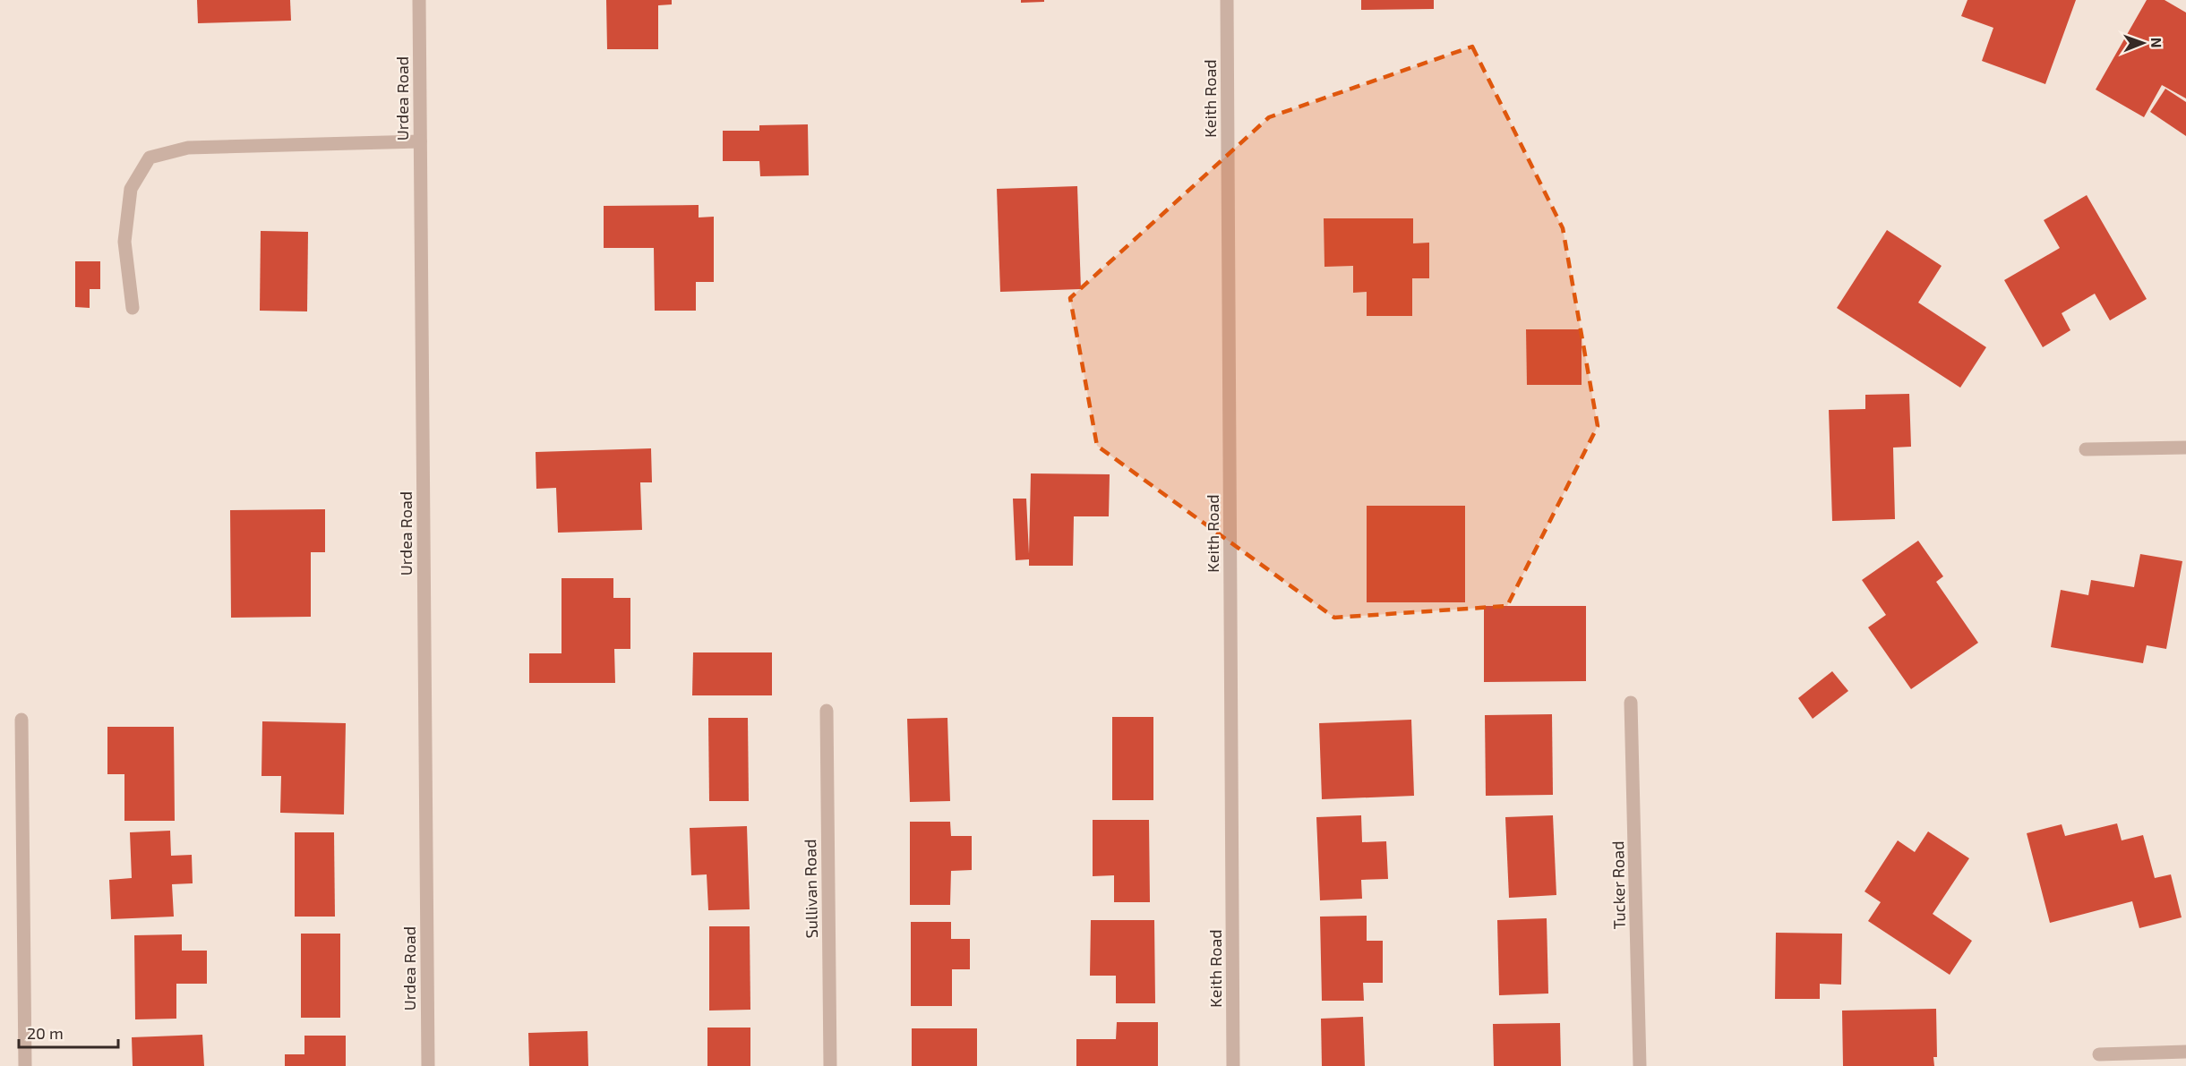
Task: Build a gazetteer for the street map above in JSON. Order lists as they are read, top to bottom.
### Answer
{
  "streets": {
    "street": [
      "Urdea Road",
      "Keith Road",
      "Tucker Road",
      "Sullivan Road"
    ]
  },
  "scale_bar": "20 m",
  "north": "right"
}
